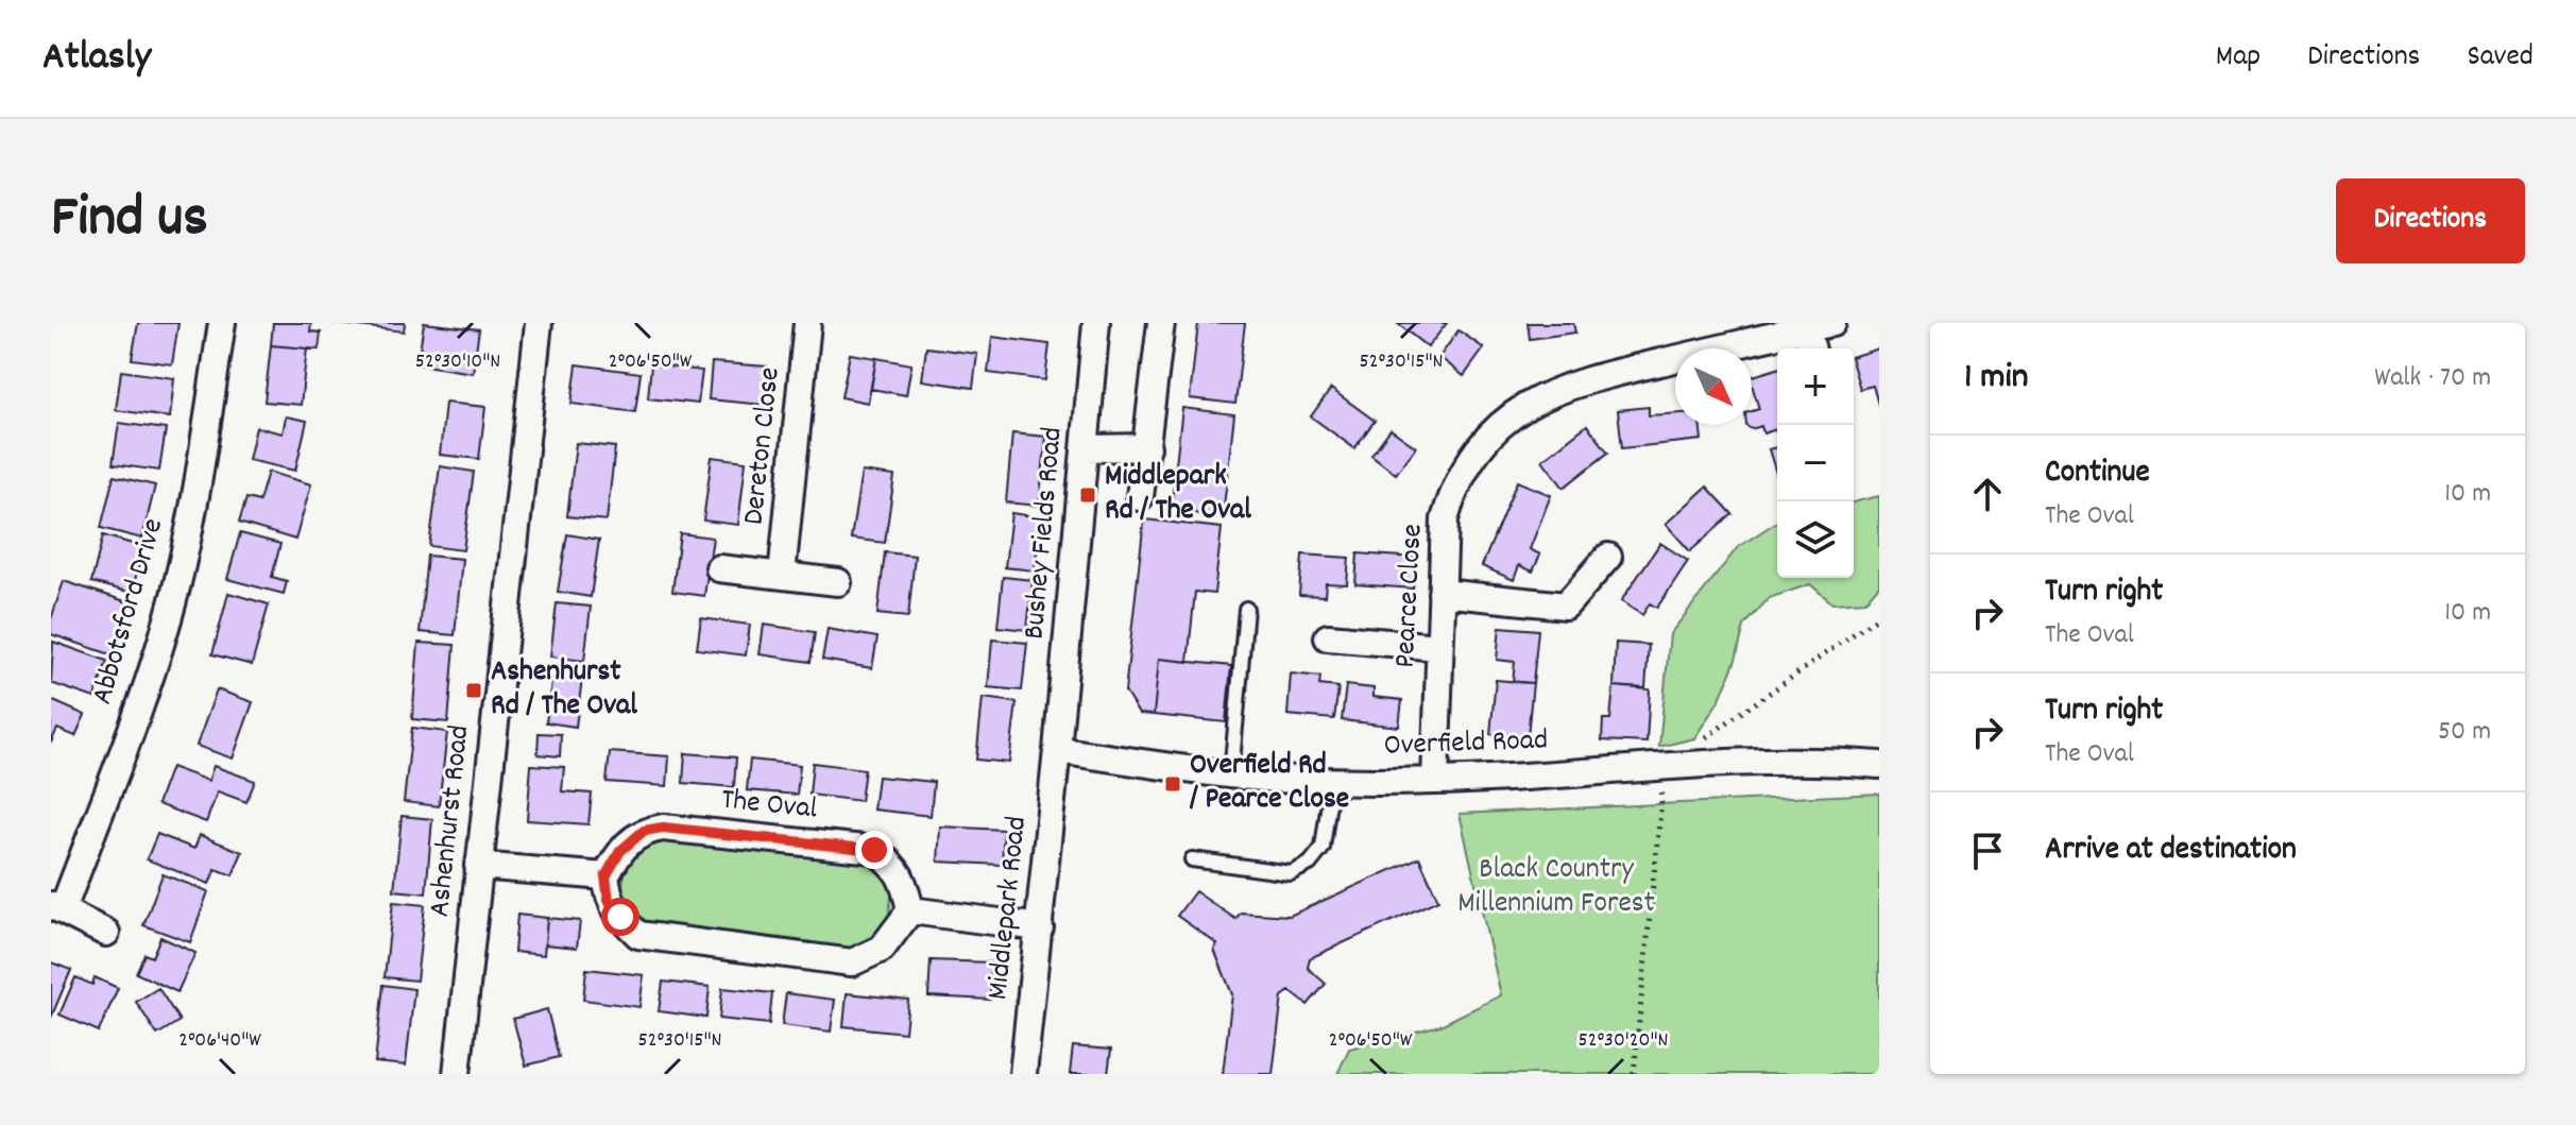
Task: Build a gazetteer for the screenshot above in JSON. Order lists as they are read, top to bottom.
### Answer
{
  "streets": {
    "street": [
      "Dereton Close",
      "Bushey Fields Road",
      "Pearce Close",
      "Abbotsford Drive",
      "Overfield Road",
      "The Oval",
      "Ashenhurst Road",
      "Middlepark Road"
    ]
  },
  "crossings": [
    ["Bushey Fields Road", "Overfield Road"],
    ["Bushey Fields Road", "Middlepark Road"],
    ["Pearce Close", "Overfield Road"],
    ["Overfield Road", "Middlepark Road"]
  ],
  "parks": ["Black Country Millennium Forest"],
  "places": {
    "transit": ["Middlepark Rd / The Oval", "Ashenhurst Rd / The Oval", "Overfield Rd / Pearce Close"]
  },
  "north": "bottom right",
  "page": {
    "header": "Atlasly",
    "nav": ["Map", "Directions", "Saved"],
    "title": "Find us",
    "buttons": "Directions",
    "heading": ["1 min", "Walk · 70 m"],
    "map_buttons": ["+", "−"],
    "list": [
      ["Continue", "The Oval", "10 m"],
      ["Turn right", "The Oval", "10 m"],
      ["Turn right", "The Oval", "50 m"],
      "Arrive at destination"
    ]
  },
  "coordinates": [
    "52°30'10\"N",
    "2°06'50\"W",
    "52°30'15\"N",
    "2°06'40\"W",
    "52°30'20\"N"
  ]
}
